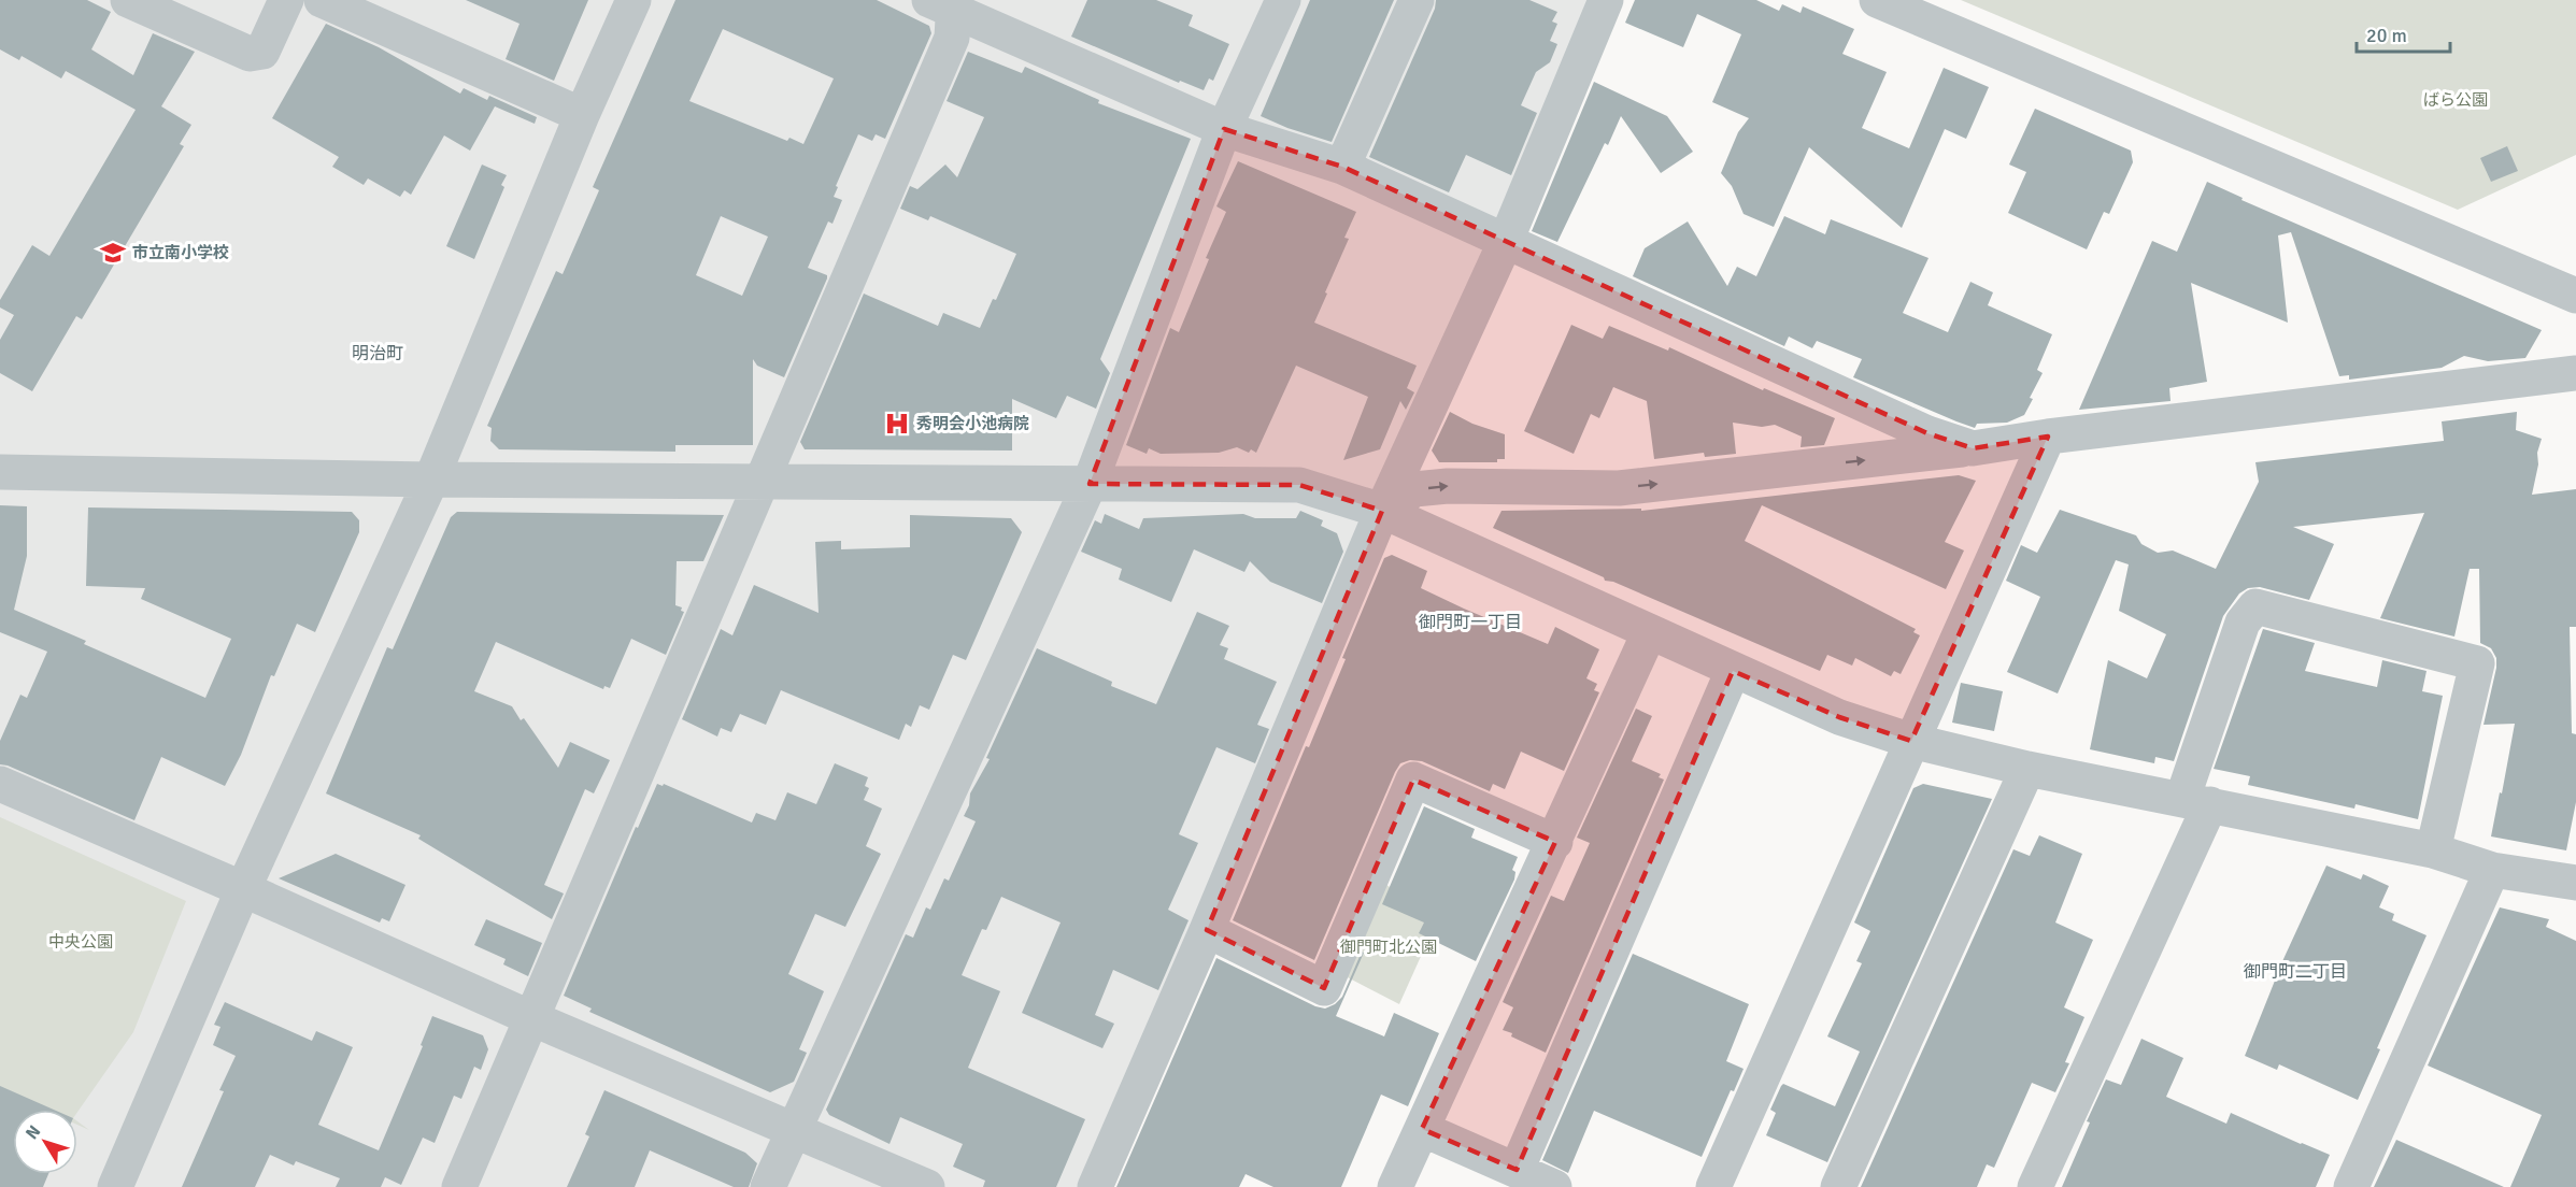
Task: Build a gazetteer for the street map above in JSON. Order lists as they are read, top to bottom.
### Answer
{
  "districts": ["明治町", "御門町一丁目", "御門町二丁目"],
  "parks": ["ばら公園", "中央公園", "御門町北公園"],
  "places": {
    "school or university": ["市立南小学校"],
    "hospital": ["秀明会小池病院"]
  },
  "scale_bar": "20 m",
  "north": "top left"
}
